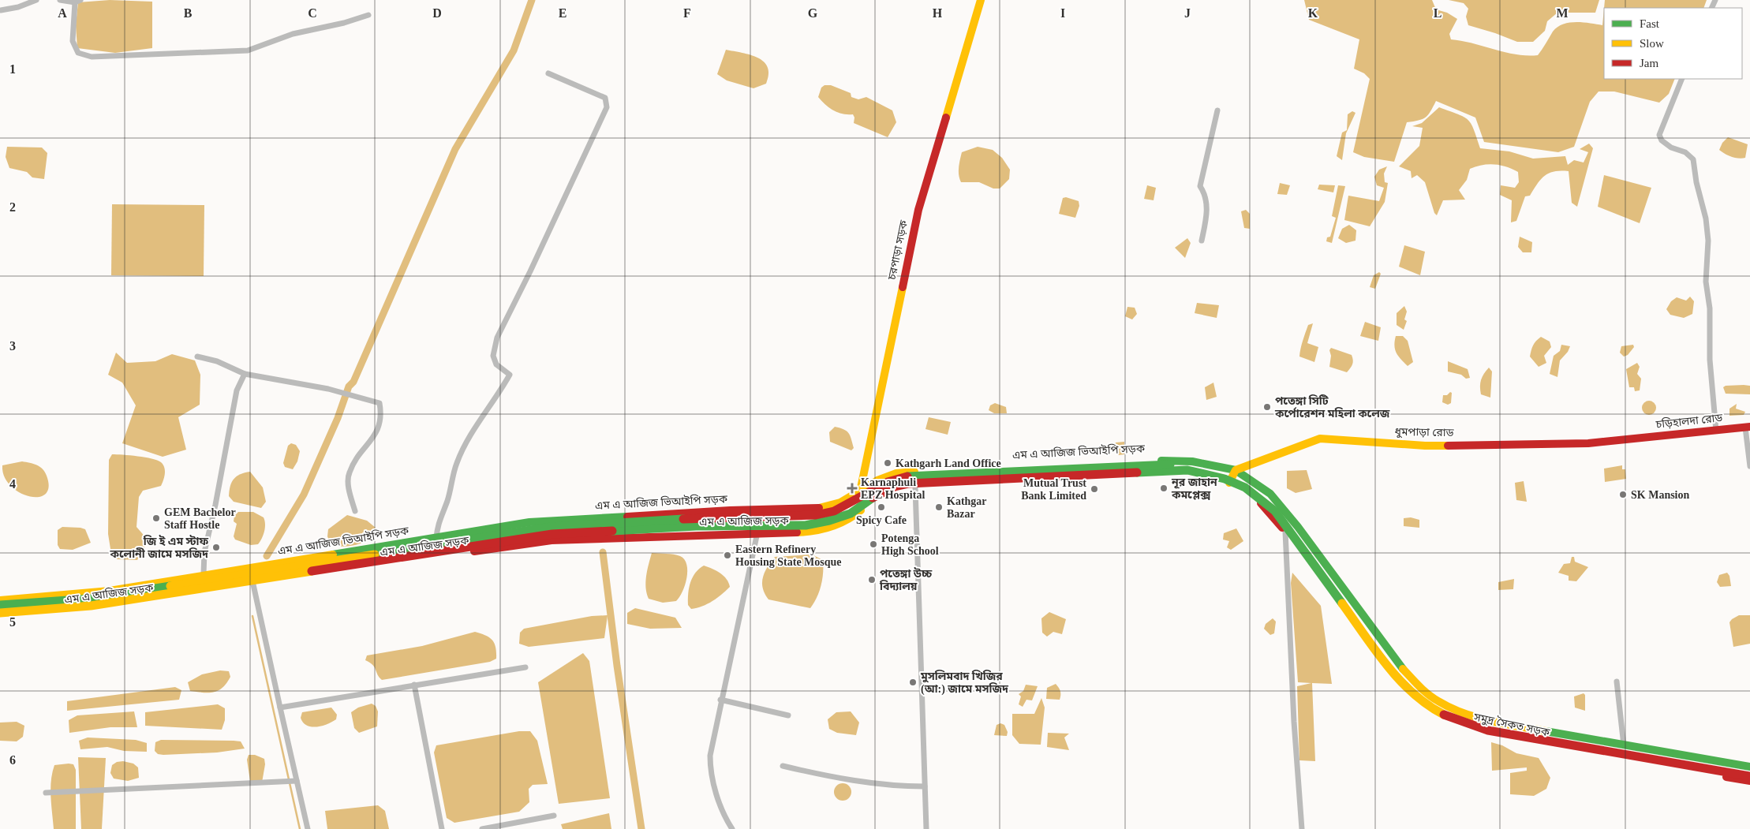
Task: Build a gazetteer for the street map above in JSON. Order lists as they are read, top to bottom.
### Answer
{
  "streets": {
    "main road": [
      "চরপাড়া সড়ক",
      "চড়িহালদা রোড",
      "ধুমপাড়া রোড",
      "এম এ আজিজ ভিআইপি সড়ক",
      "এম এ আজিজ সড়ক",
      "সমুদ্র সৈকত সড়ক"
    ]
  },
  "crossings": [
    ["চরপাড়া সড়ক", "এম এ আজিজ ভিআইপি সড়ক"],
    ["চরপাড়া সড়ক", "এম এ আজিজ সড়ক"],
    ["চড়িহালদা রোড", "ধুমপাড়া রোড"],
    ["ধুমপাড়া রোড", "এম এ আজিজ ভিআইপি সড়ক"],
    ["এম এ আজিজ ভিআইপি সড়ক", "সমুদ্র সৈকত সড়ক"]
  ],
  "places": {
    "other": [
      "পতেঙ্গা সিটি কর্পোরেশন মহিলা কলেজ",
      "Kathgarh Land Office",
      "নূর জাহান কমপ্লেক্স",
      "Mutual Trust Bank Limited",
      "SK Mansion",
      "Spicy Cafe",
      "Kathgar Bazar",
      "GEM Bachelor Staff Hostle",
      "Potenga High School",
      "জি ই এম স্টাফ কলোনী জামে মসজিদ",
      "Eastern Refinery Housing State Mosque",
      "পতেঙ্গা উচ্চ বিদ্যালয়",
      "মুসলিমবাদ খিজির (আ:) জামে মসজিদ"
    ],
    "health": ["Karnaphuli EPZ Hospital"]
  },
  "legend": ["Fast", "Slow", "Jam"],
  "grid": {
    "columns": [
      "A",
      "B",
      "C",
      "D",
      "E",
      "F",
      "G",
      "H",
      "I",
      "J",
      "K",
      "L",
      "M"
    ],
    "rows": [
      "1",
      "2",
      "3",
      "4",
      "5",
      "6"
    ]
  }
}
